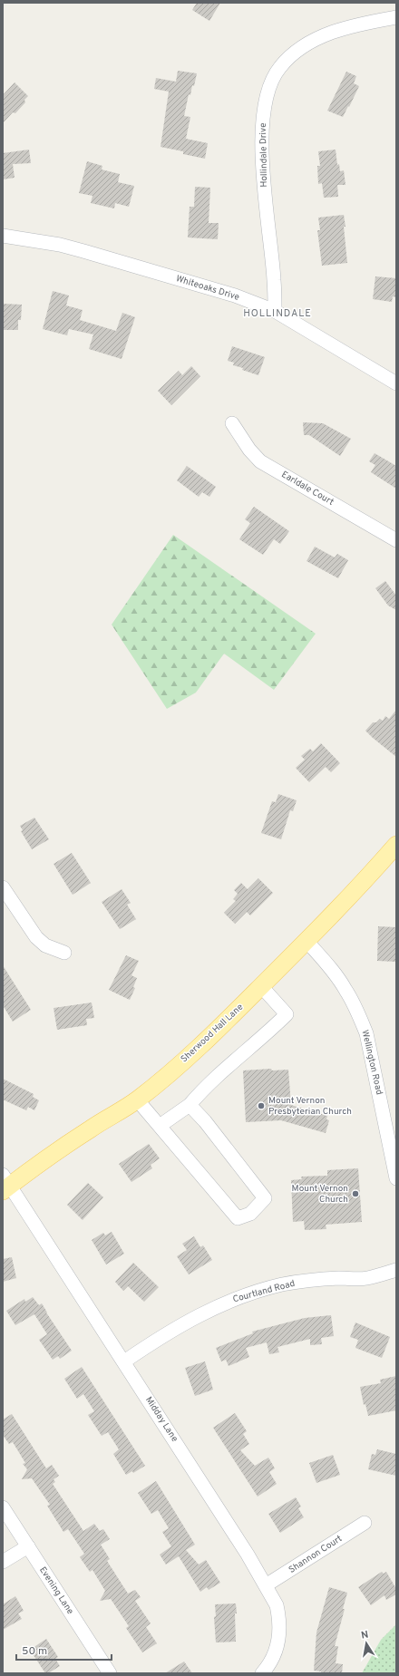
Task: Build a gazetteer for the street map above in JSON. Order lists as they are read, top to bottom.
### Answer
{
  "streets": {
    "main road": ["Sherwood Hall Lane"],
    "street": [
      "Hollindale Drive",
      "Whiteoaks Drive",
      "Earldale Court",
      "Wellington Road",
      "Courtland Road",
      "Midday Lane",
      "Shannon Court",
      "Evening Lane"
    ]
  },
  "crossings": [
    ["Hollindale Drive", "Whiteoaks Drive"],
    ["Sherwood Hall Lane", "Wellington Road"],
    ["Sherwood Hall Lane", "Midday Lane"],
    ["Courtland Road", "Midday Lane"],
    ["Midday Lane", "Shannon Court"]
  ],
  "districts": ["HOLLINDALE"],
  "places": ["Mount Vernon Presbyterian Church", "Mount Vernon Church"],
  "scale_bar": "50 m",
  "north": "top"
}
